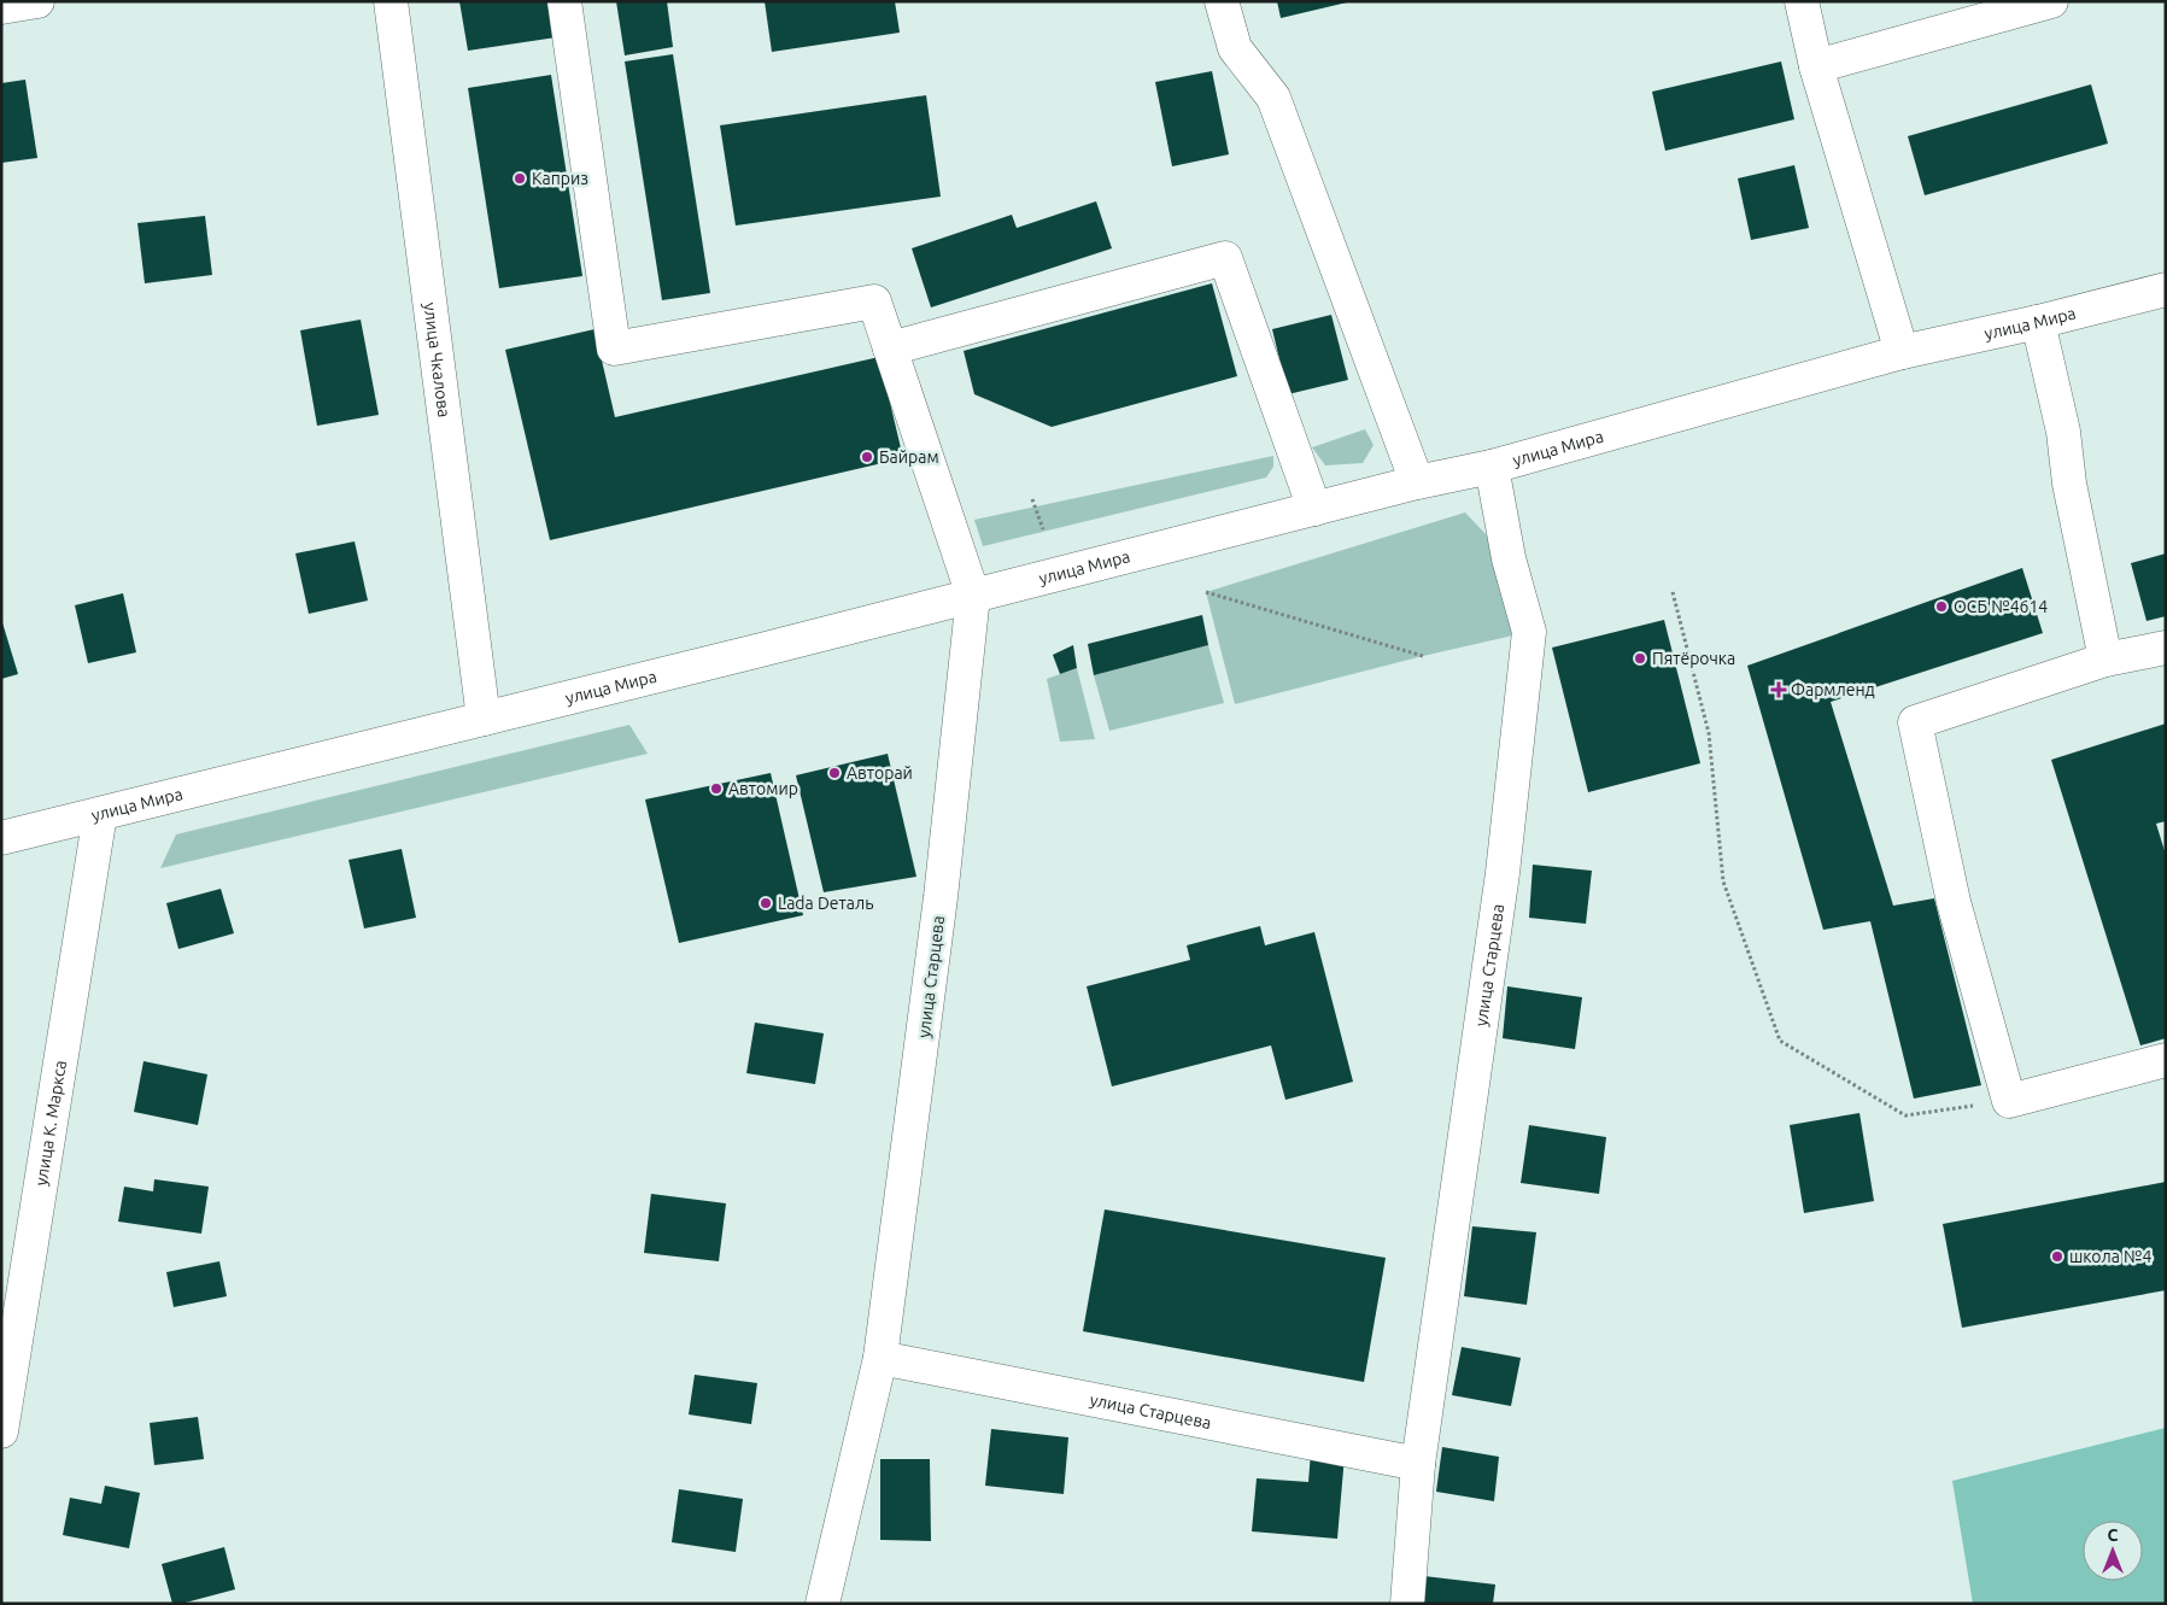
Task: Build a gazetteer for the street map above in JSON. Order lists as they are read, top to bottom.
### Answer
{
  "streets": {
    "street": [
      "улица Мира",
      "улица Чкалова",
      "улица Старцева",
      "улица К. Маркса"
    ]
  },
  "crossings": [
    ["улица Мира", "улица Чкалова"],
    ["улица Мира", "улица Старцева"],
    ["улица Мира", "улица К. Маркса"]
  ],
  "places": {
    "other": [
      "Каприз",
      "Байрам",
      "ОСБ №4614",
      "Пятёрочка",
      "Авторай",
      "Автомир",
      "Lada Dеталь",
      "школа №4"
    ],
    "health": ["Фармленд"]
  },
  "north": "top"
}
